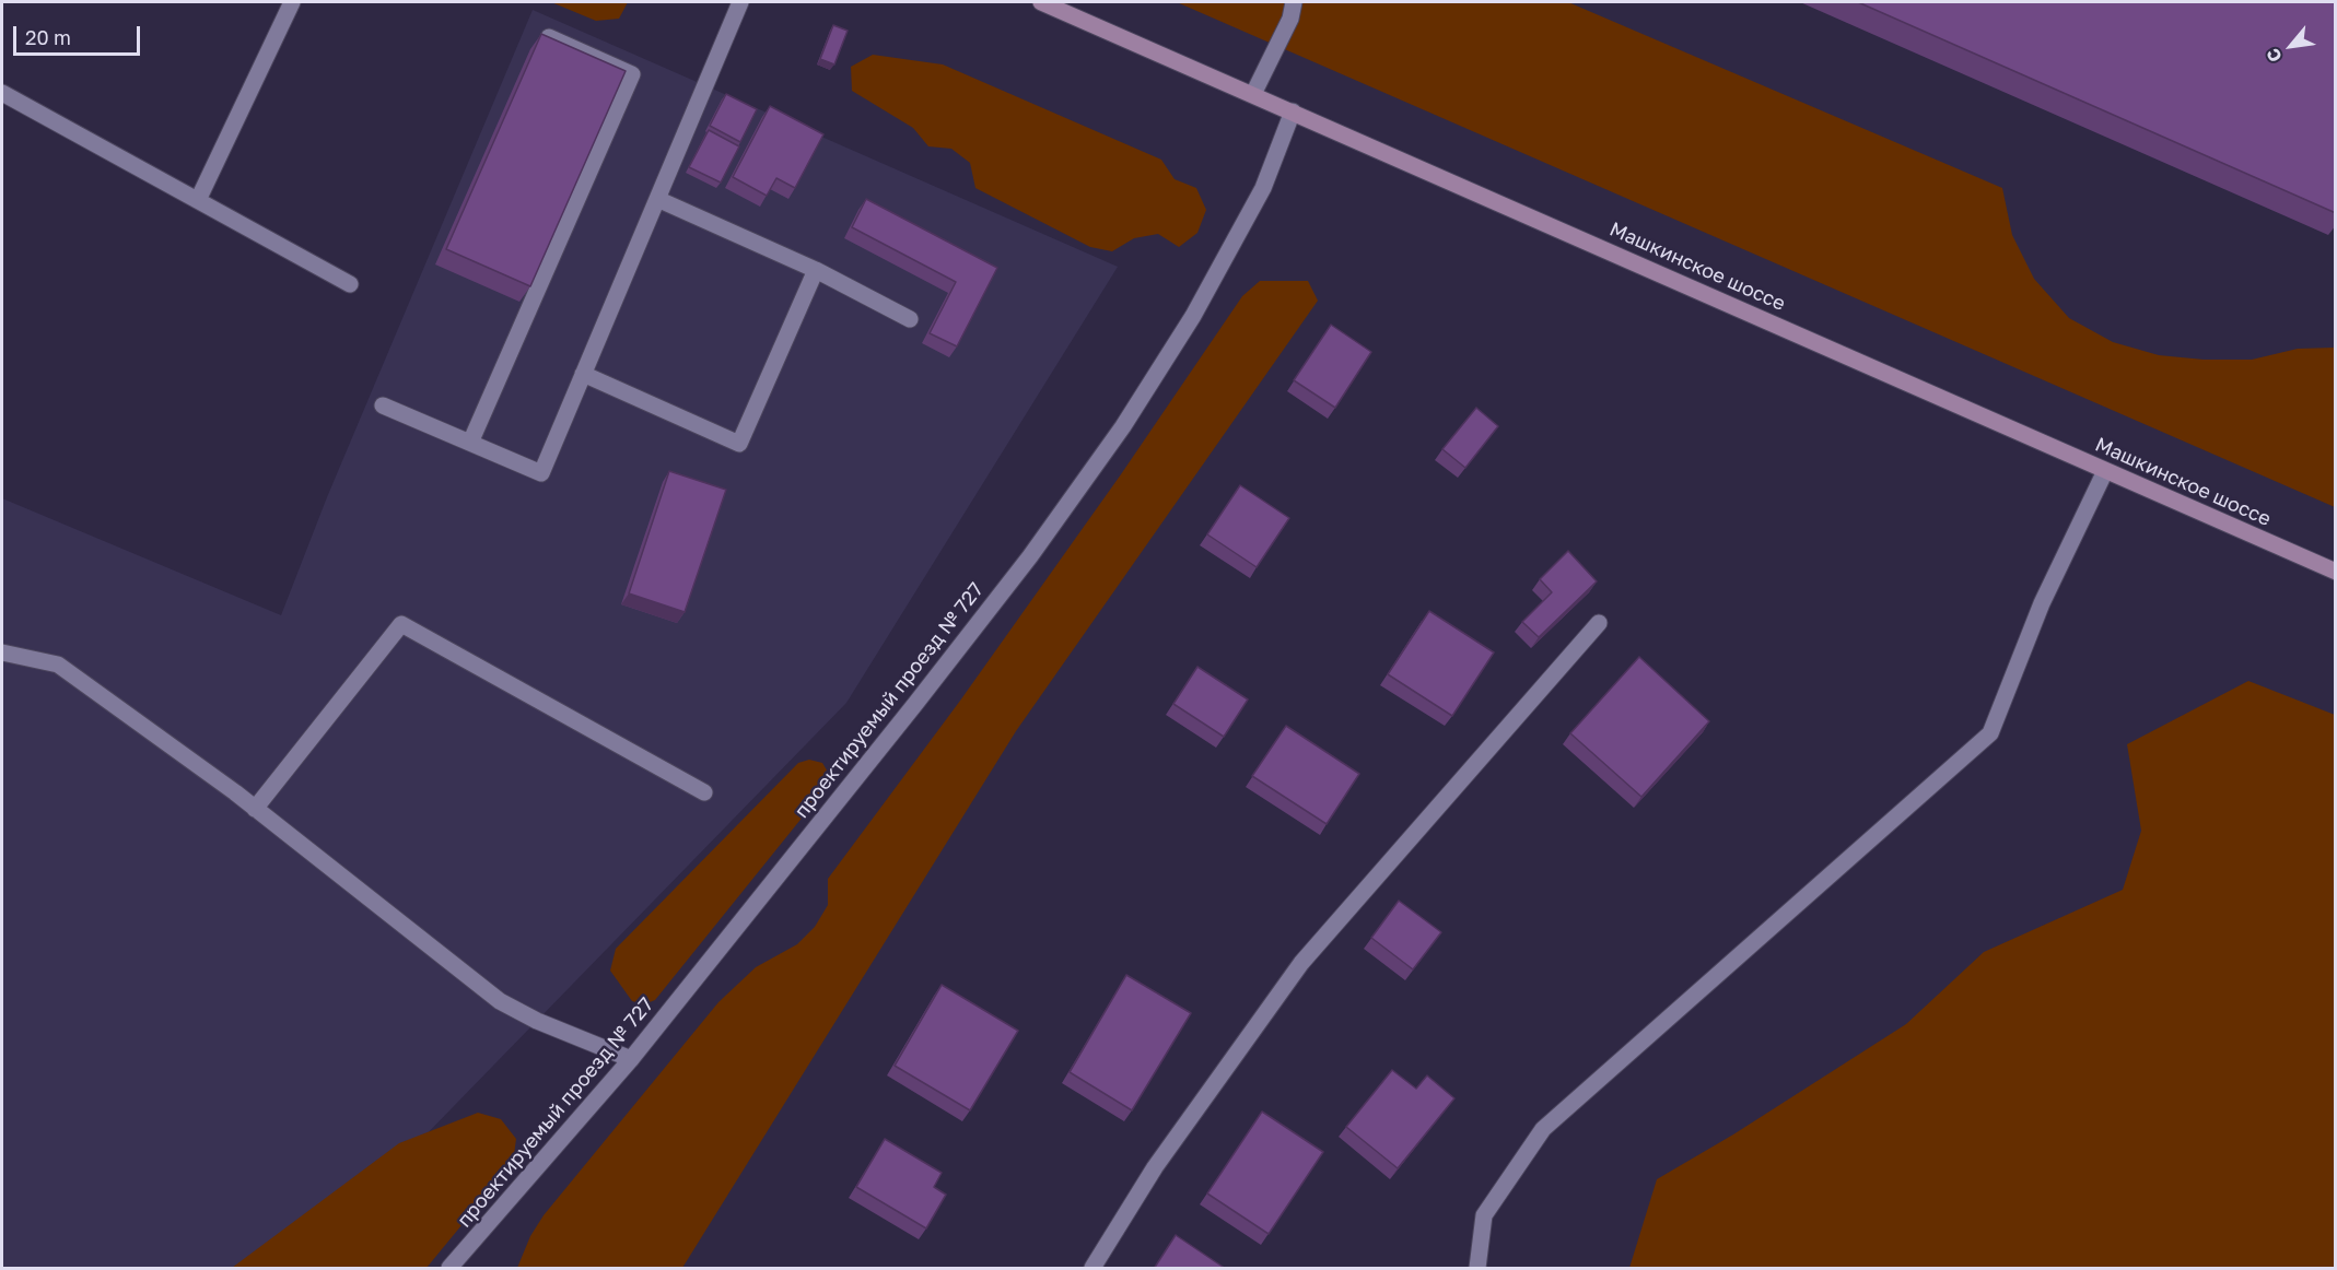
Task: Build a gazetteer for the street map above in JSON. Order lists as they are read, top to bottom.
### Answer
{
  "streets": {
    "main road": ["Машкинское шоссе"],
    "street": ["проектируемый проезд № 727"]
  },
  "crossings": [
    ["Машкинское шоссе", "проектируемый проезд № 727"]
  ],
  "scale_bar": "20 m",
  "north": "bottom left"
}
